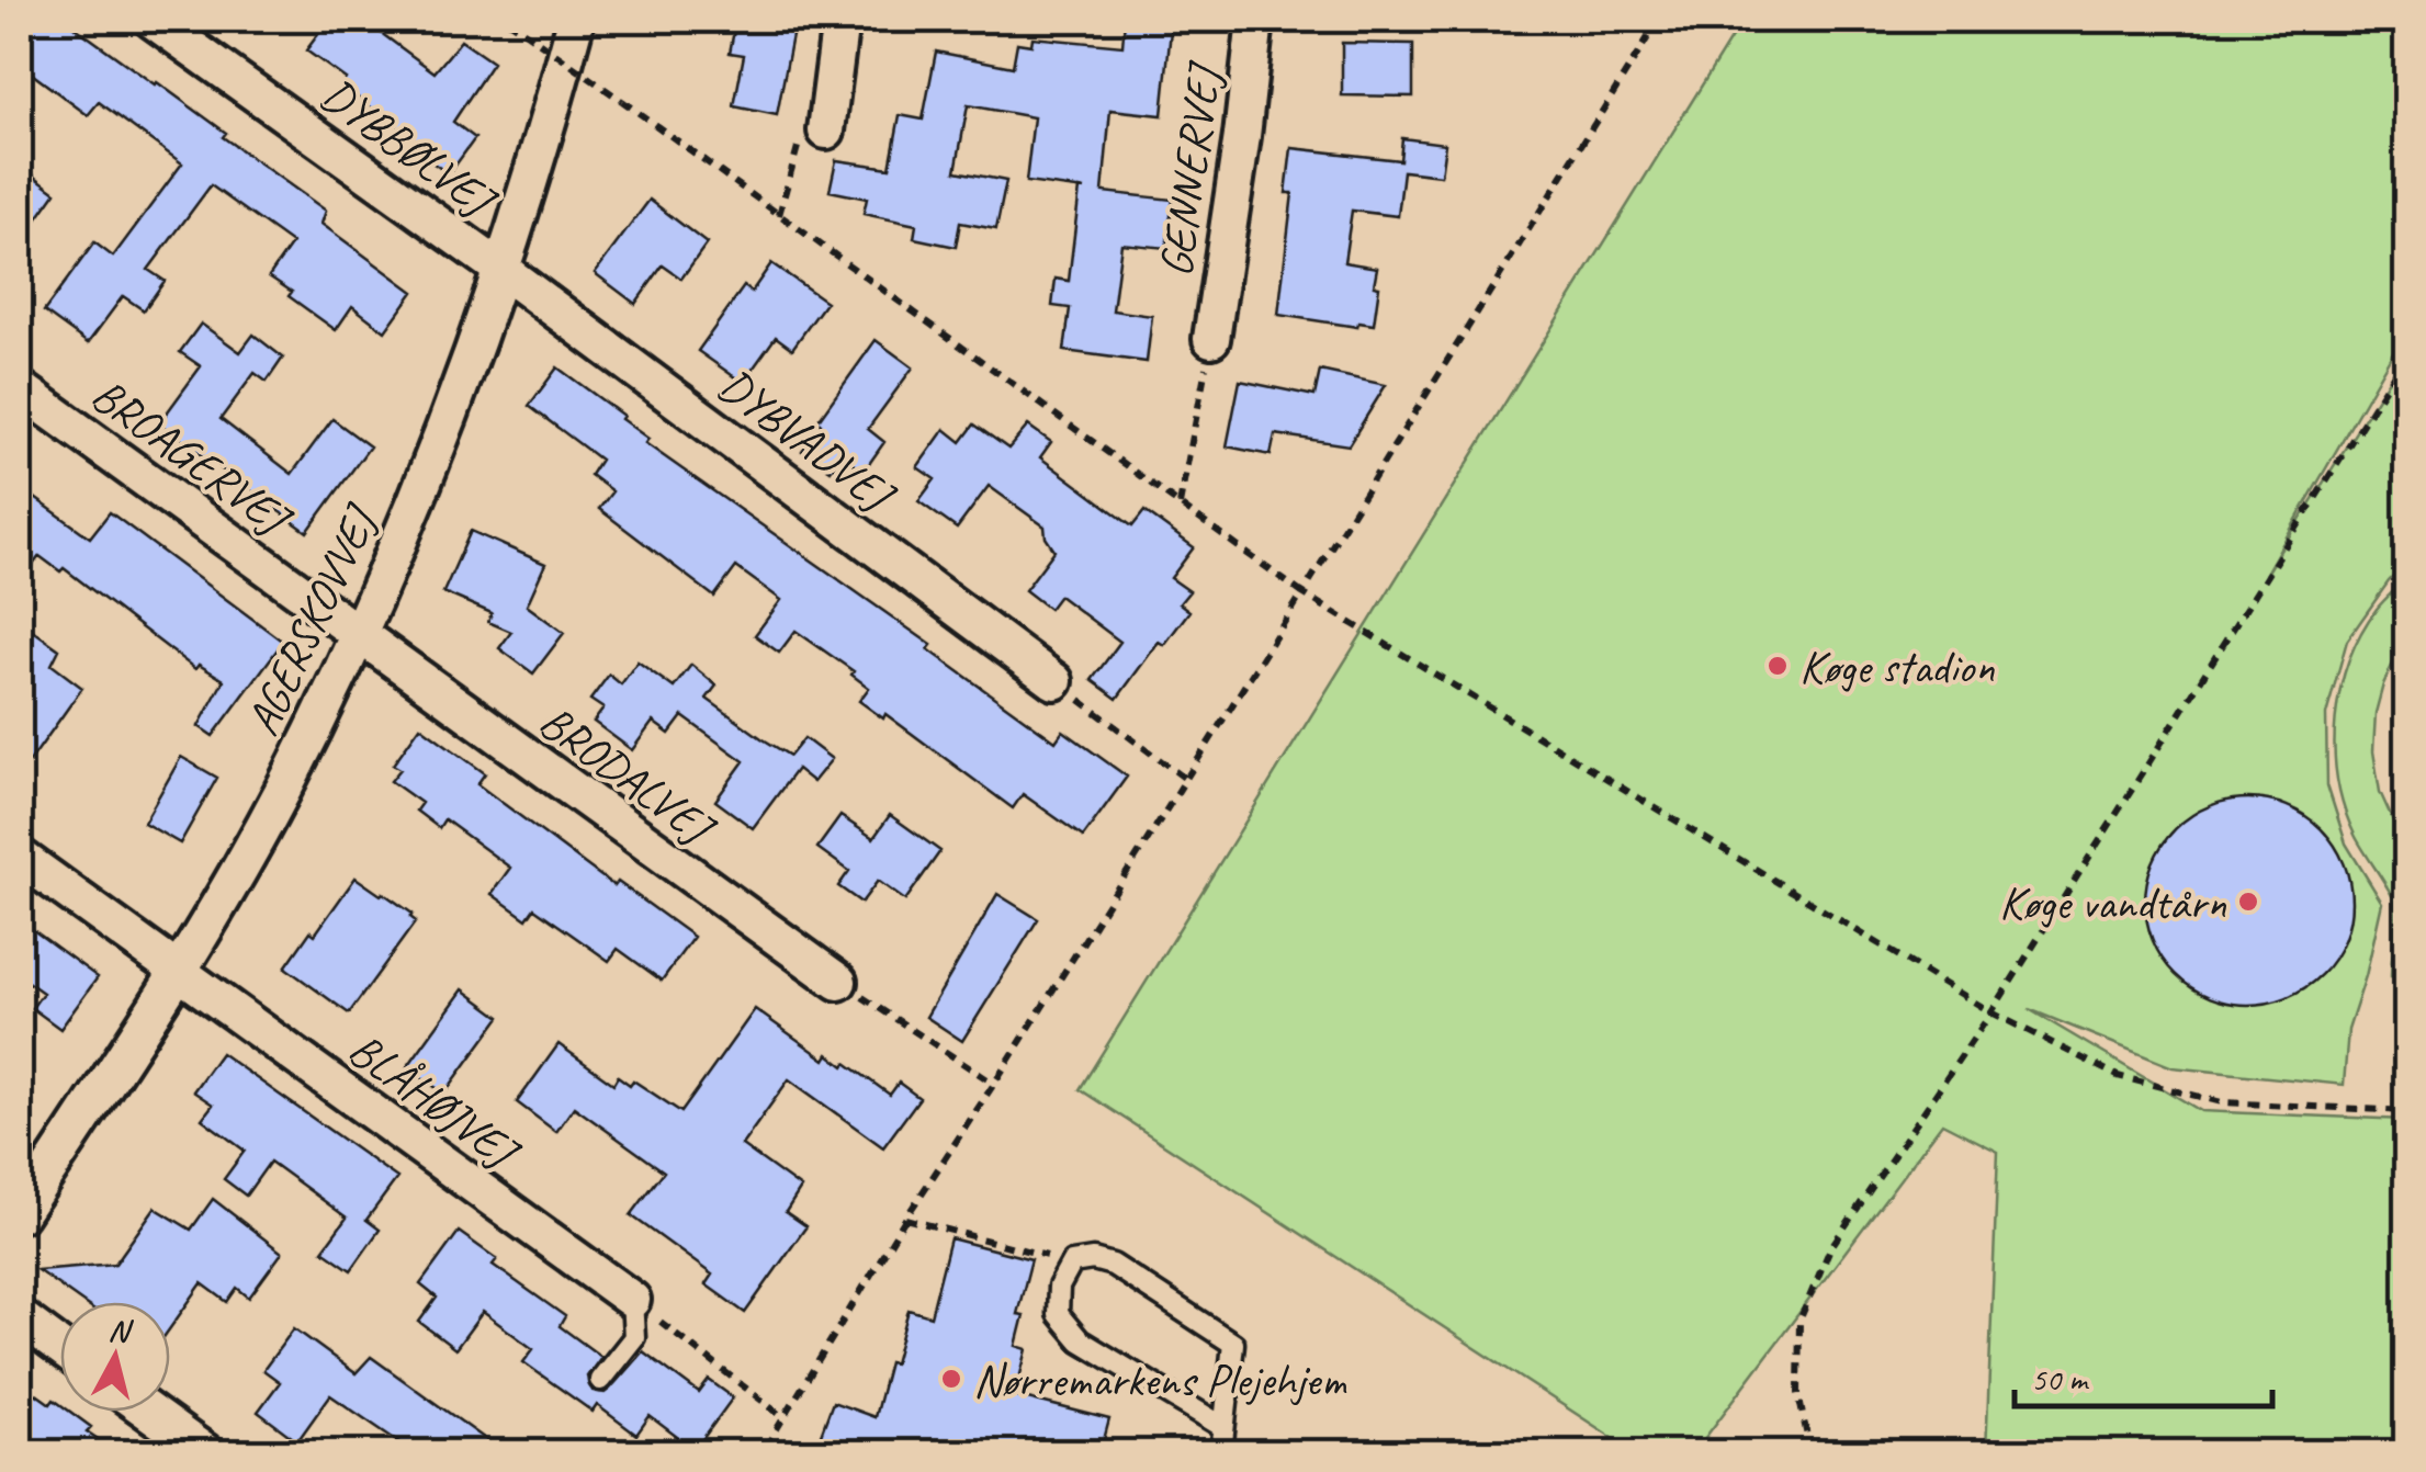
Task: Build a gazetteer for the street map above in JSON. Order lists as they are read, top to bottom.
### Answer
{
  "streets": {
    "street": [
      "DYBBØLVEJ",
      "GENNERVEJ",
      "DYBVADVEJ",
      "BROAGERVEJ",
      "AGERSKOVVEJ",
      "BRODALVEJ",
      "BLÅHØJVEJ"
    ]
  },
  "crossings": [
    ["DYBBØLVEJ", "DYBVADVEJ"],
    ["DYBBØLVEJ", "AGERSKOVVEJ"],
    ["DYBVADVEJ", "AGERSKOVVEJ"],
    ["BROAGERVEJ", "AGERSKOVVEJ"],
    ["BROAGERVEJ", "BRODALVEJ"],
    ["AGERSKOVVEJ", "BRODALVEJ"],
    ["AGERSKOVVEJ", "BLÅHØJVEJ"]
  ],
  "places": ["Køge stadion", "Køge vandtårn", "Nørremarkens Plejehjem"],
  "scale_bar": "50 m",
  "north": "top"
}
